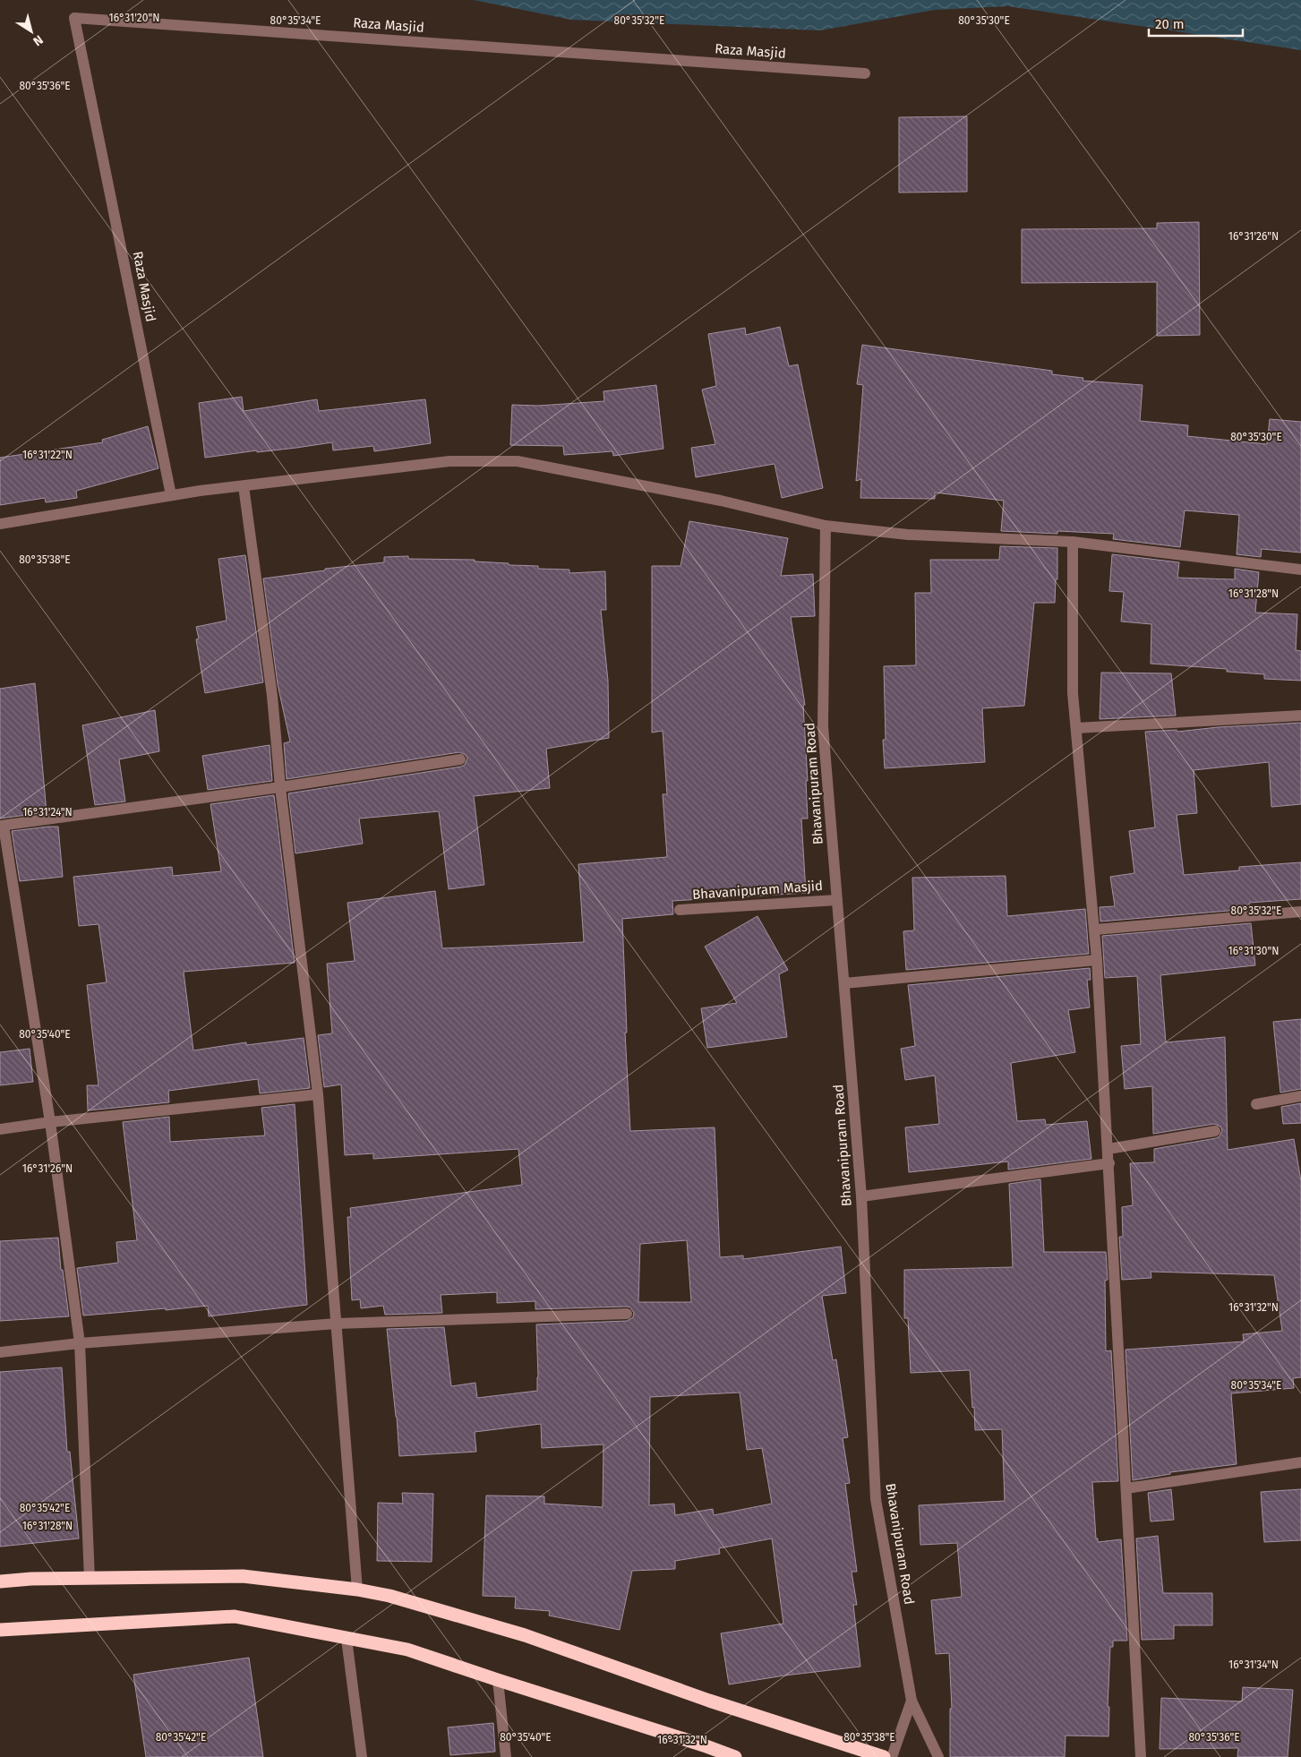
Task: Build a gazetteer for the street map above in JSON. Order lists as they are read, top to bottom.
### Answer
{
  "streets": {
    "street": ["Raza Masjid", "Bhavanipuram Road", "Bhavanipuram Masjid"]
  },
  "crossings": [
    ["Bhavanipuram Road", "Bhavanipuram Masjid"]
  ],
  "scale_bar": "20 m",
  "north": "bottom right",
  "coordinates": [
    "16°31'20\"N",
    "80°35'34\"E",
    "80°35'32\"E",
    "80°35'30\"E",
    "80°35'36\"E",
    "16°31'26\"N",
    "16°31'22\"N",
    "80°35'38\"E",
    "16°31'28\"N",
    "16°31'24\"N",
    "16°31'30\"N",
    "80°35'40\"E",
    "16°31'32\"N",
    "80°35'42\"E",
    "16°31'34\"N"
  ]
}
